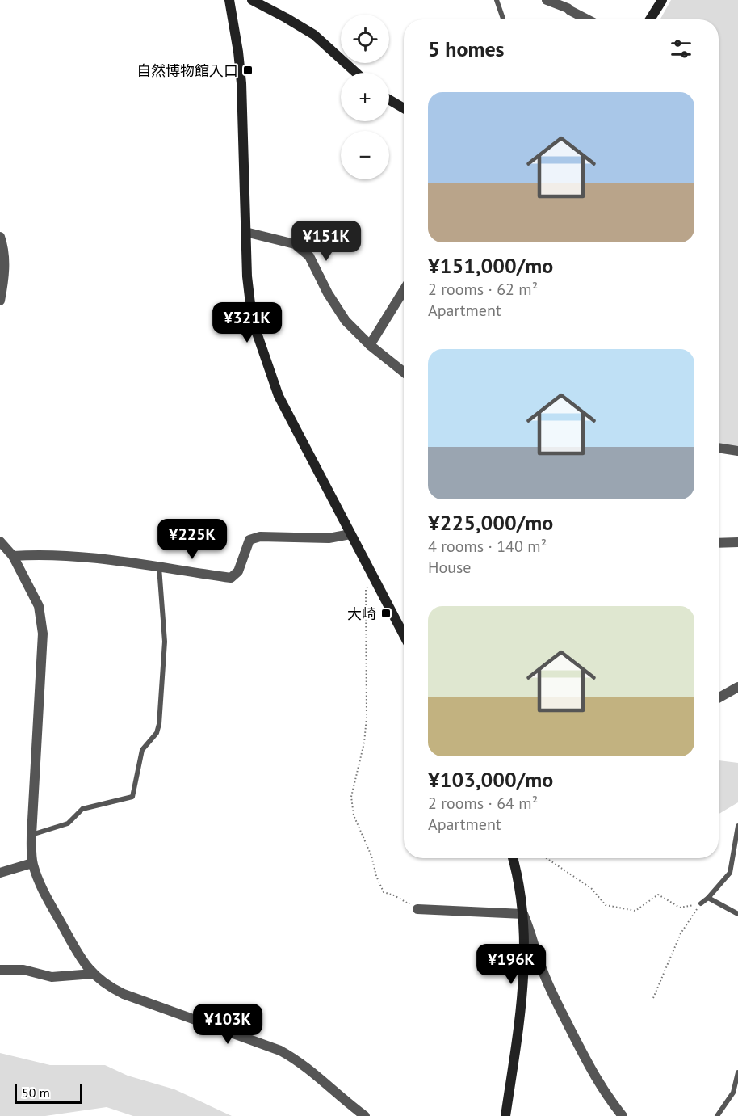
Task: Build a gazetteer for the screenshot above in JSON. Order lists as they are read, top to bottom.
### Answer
{
  "places": {
    "transit": ["自然博物館入口", "大崎"]
  },
  "scale_bar": "50 m",
  "page": {
    "map_buttons": ["+", "−"],
    "heading": "5 homes",
    "list": [
      {
        "name": "¥151,000/mo",
        "note": "2 rooms · 62 m² · Apartment"
      },
      {
        "name": "¥225,000/mo",
        "note": "4 rooms · 140 m² · House"
      },
      {
        "name": "¥103,000/mo",
        "note": "2 rooms · 64 m² · Apartment"
      }
    ],
    "price": [
      "¥151K",
      "¥321K",
      "¥225K",
      "¥196K",
      "¥103K"
    ],
    "scale": "50 m"
  }
}
